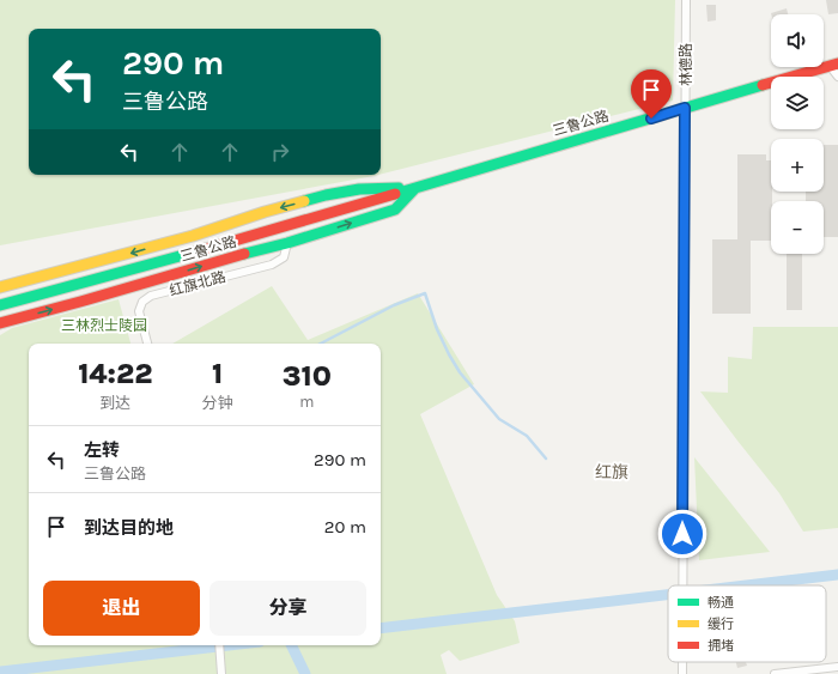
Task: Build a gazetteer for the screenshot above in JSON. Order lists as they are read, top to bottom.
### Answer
{
  "streets": {
    "main road": ["三鲁公路"],
    "street": ["林德路", "红旗北路"]
  },
  "crossings": [
    ["林德路", "三鲁公路"],
    ["三鲁公路", "红旗北路"]
  ],
  "districts": ["红旗"],
  "parks": ["三林烈士陵园"],
  "legend": ["畅通", "缓行", "拥堵"],
  "page": {
    "map_buttons": ["+", "−"],
    "turn": ["290 m", "三鲁公路"],
    "eta": [
      "14:22",
      "到达",
      "1",
      "分钟",
      "310",
      "m"
    ],
    "list": [
      {
        "name": "左转",
        "note": "三鲁公路",
        "value": "290 m"
      },
      {
        "name": "到达目的地",
        "value": "20 m"
      }
    ],
    "buttons": ["退出", "分享"]
  }
}
